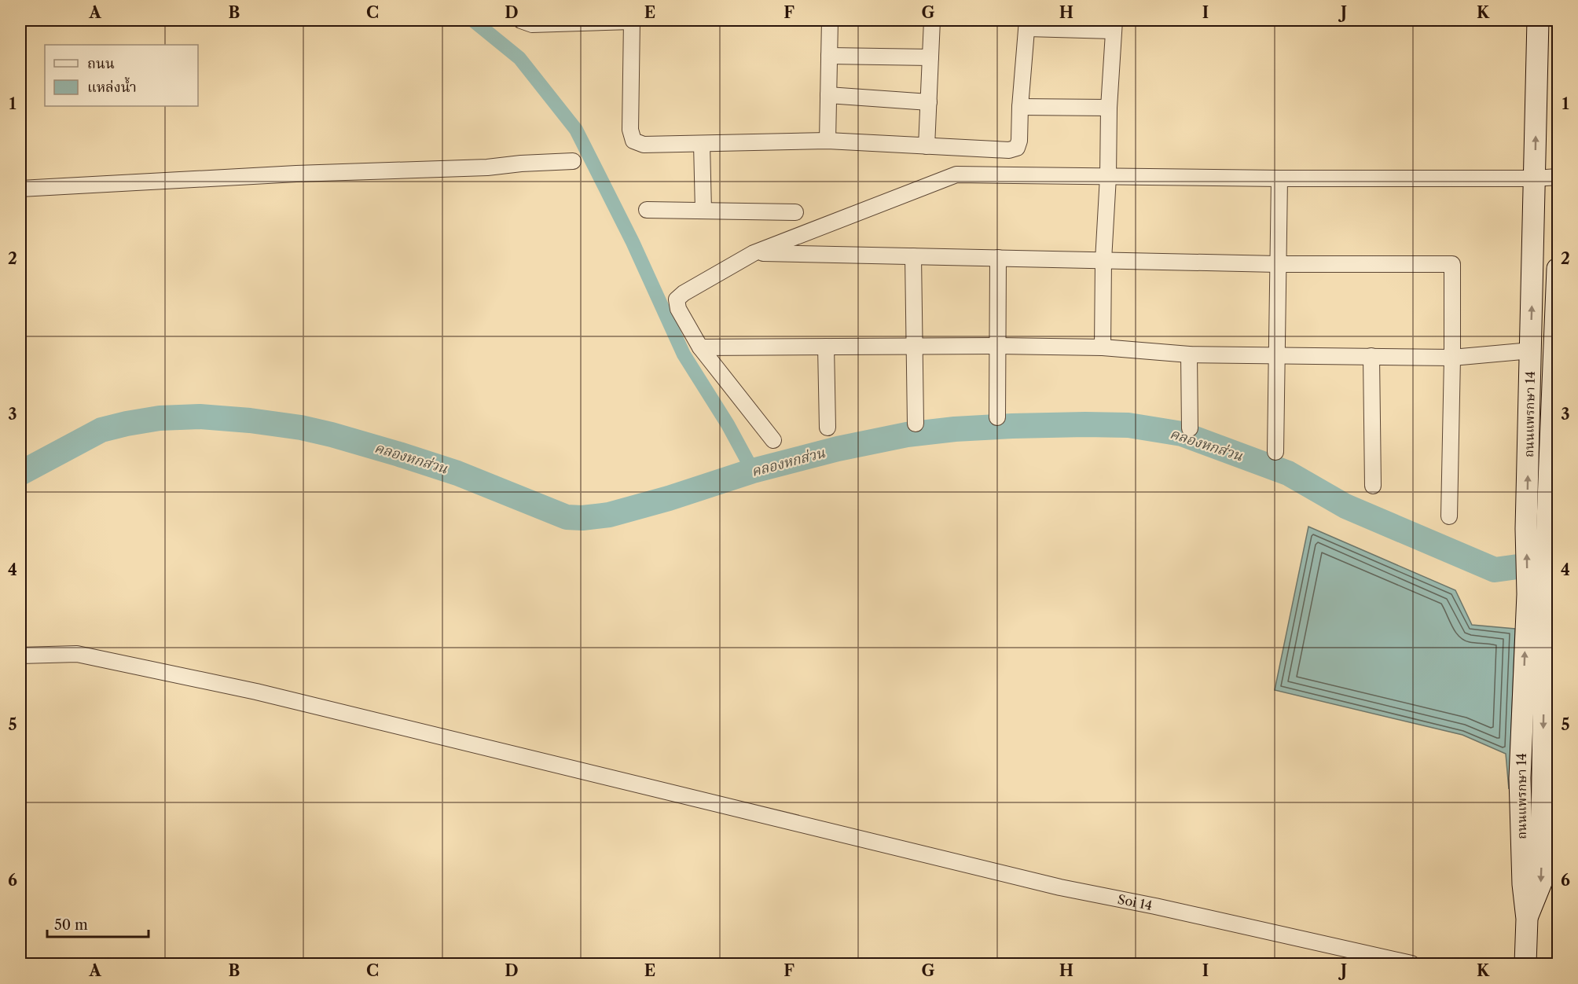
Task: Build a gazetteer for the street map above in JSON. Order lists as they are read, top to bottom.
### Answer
{
  "streets": {
    "main road": ["ถนนแพรกษา 14"],
    "street": ["Soi 14"]
  },
  "water": ["คลองหกส่วน"],
  "legend": ["ถนน", "แหล่งน้ำ"],
  "scale_bar": "50 m",
  "grid": {
    "columns": [
      "A",
      "B",
      "C",
      "D",
      "E",
      "F",
      "G",
      "H",
      "I",
      "J",
      "K"
    ],
    "rows": [
      "1",
      "2",
      "3",
      "4",
      "5",
      "6"
    ]
  }
}
